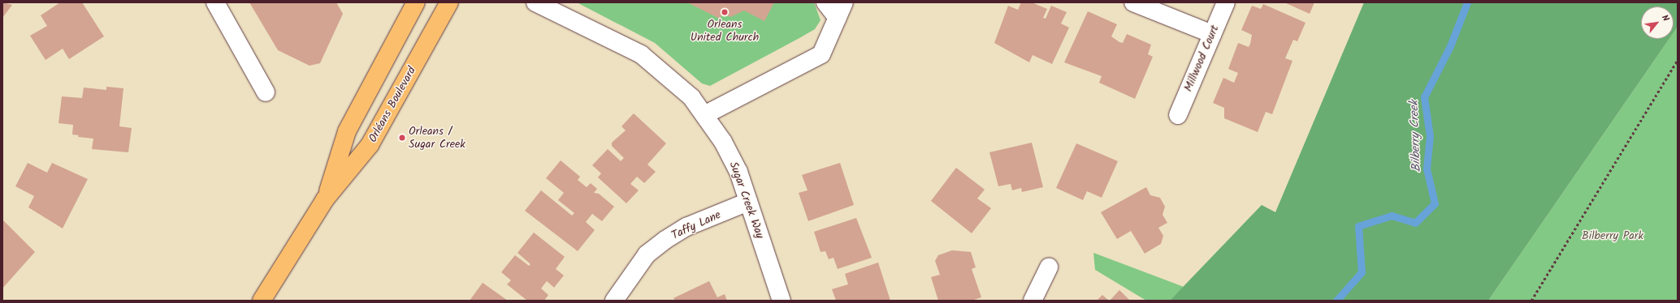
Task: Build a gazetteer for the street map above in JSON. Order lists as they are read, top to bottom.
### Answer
{
  "streets": {
    "main road": ["Orléans Boulevard"],
    "street": ["Millwood Court", "Sugar Creek Way", "Taffy Lane"]
  },
  "crossings": [
    ["Sugar Creek Way", "Taffy Lane"]
  ],
  "water": ["Bilberry Creek"],
  "parks": ["Bilberry Park"],
  "places": ["Orleans United Church", "Orleans / Sugar Creek"],
  "north": "top right"
}
